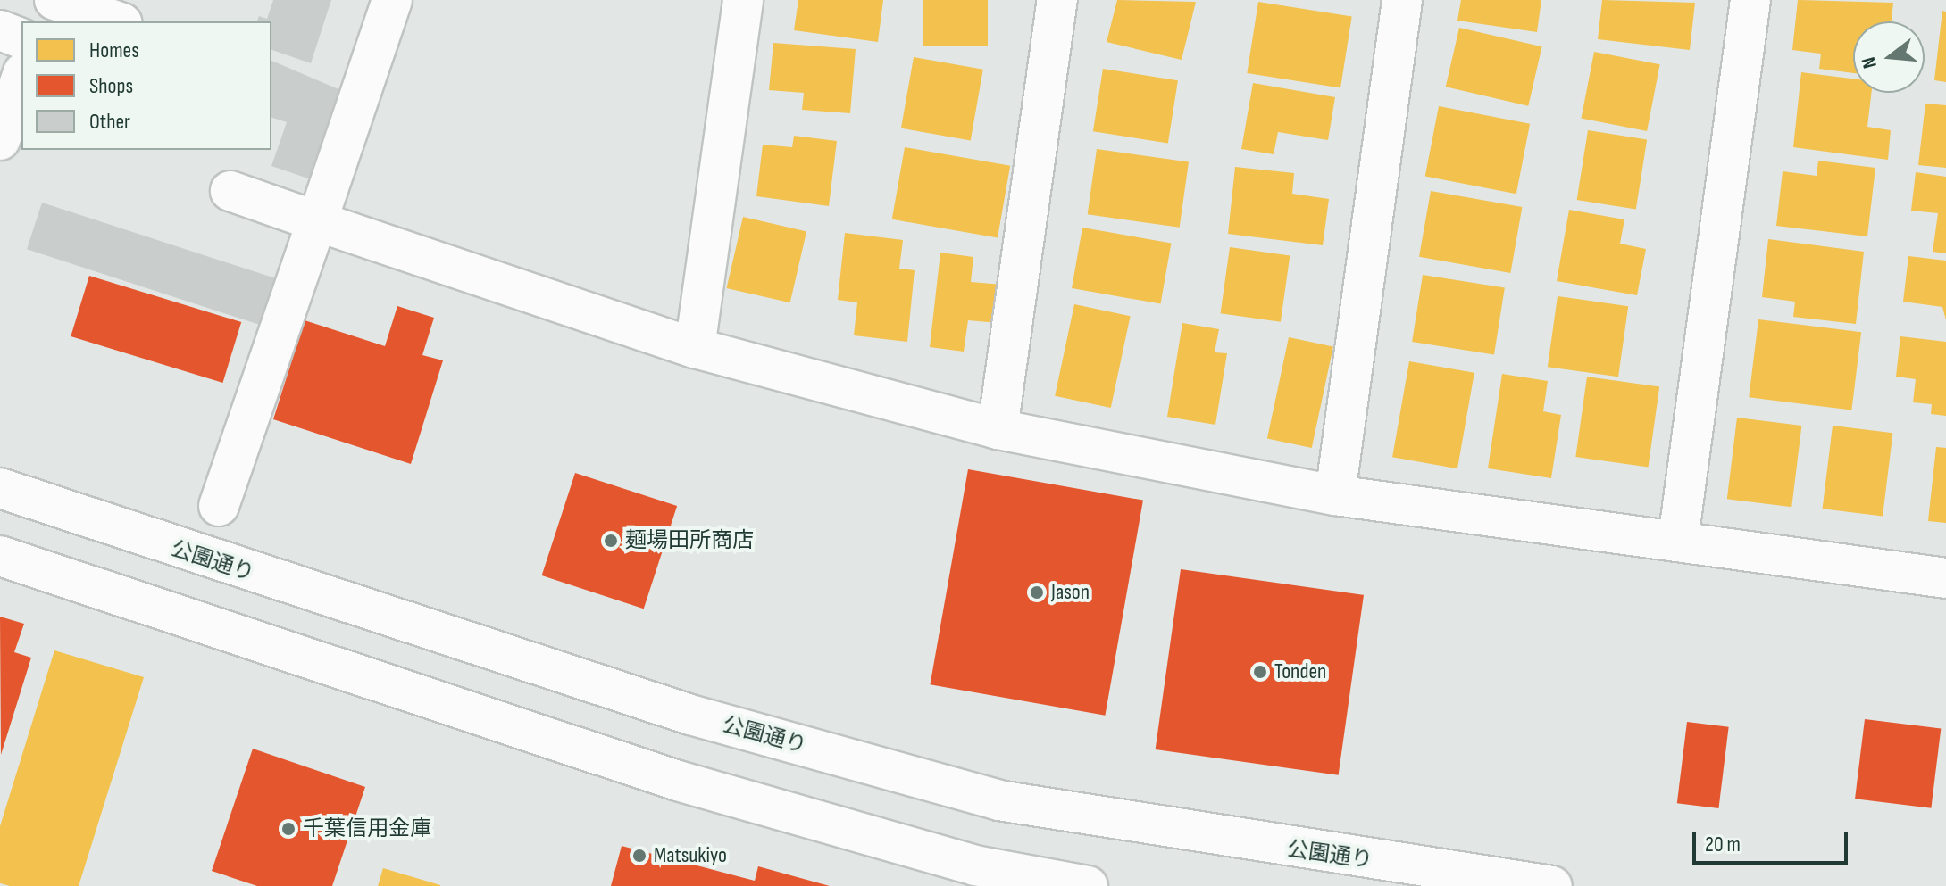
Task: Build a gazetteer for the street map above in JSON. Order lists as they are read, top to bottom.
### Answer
{
  "streets": {
    "street": ["公園通り"]
  },
  "places": [
    "麺場田所商店",
    "Jason",
    "Tonden",
    "千葉信用金庫",
    "Matsukiyo"
  ],
  "legend": ["Homes", "Shops", "Other"],
  "scale_bar": "20 m",
  "north": "left"
}
